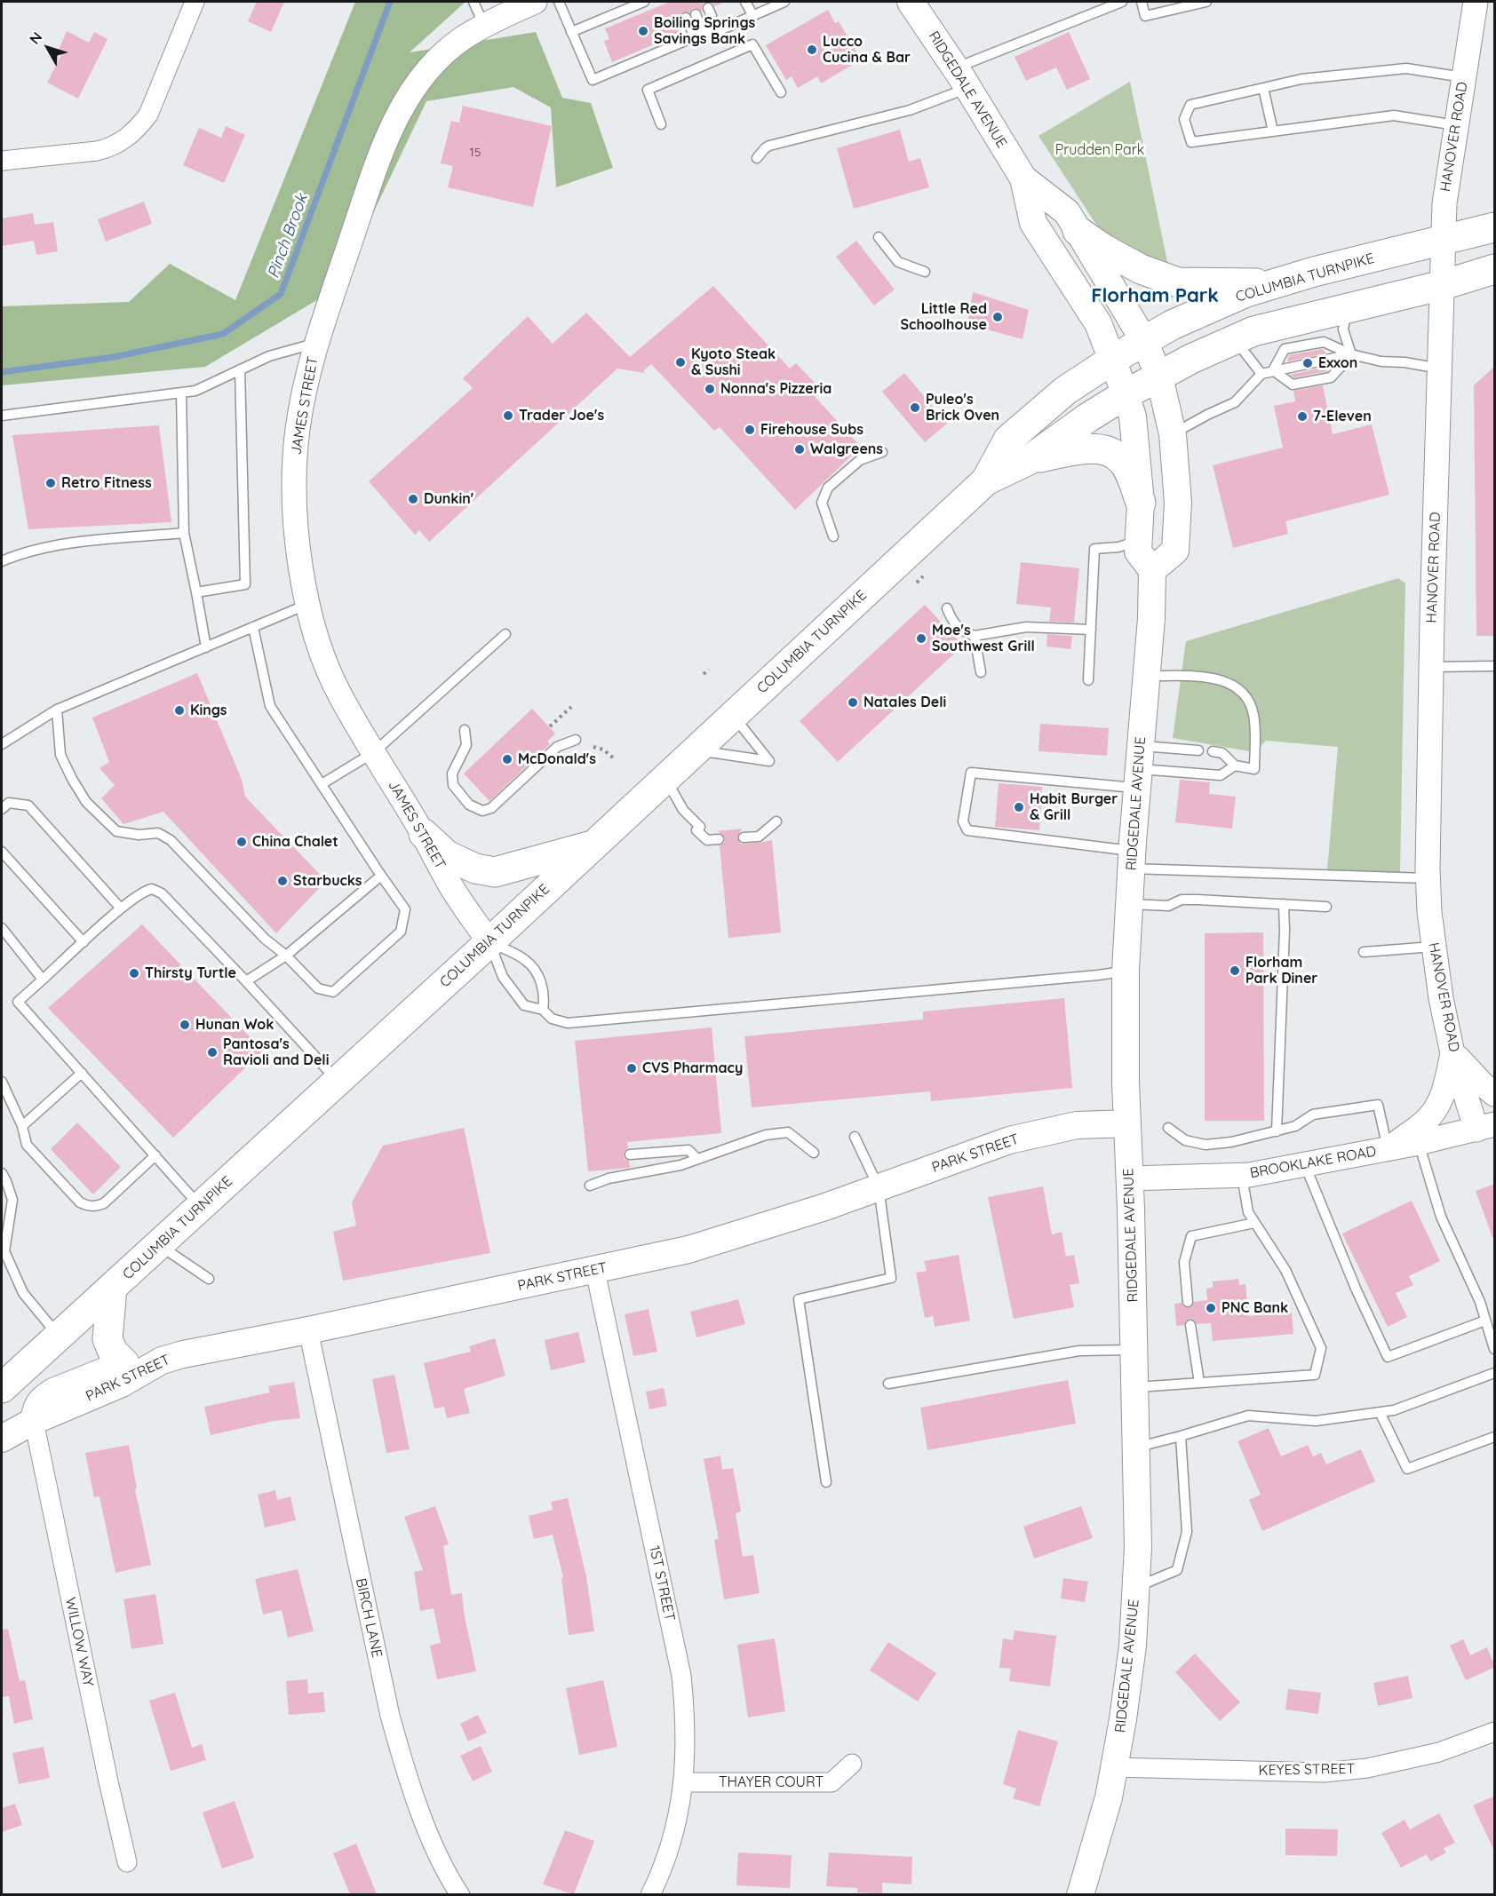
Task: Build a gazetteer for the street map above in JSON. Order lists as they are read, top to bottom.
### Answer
{
  "streets": {
    "main road": ["RIDGEDALE AVENUE", "COLUMBIA TURNPIKE", "PARK STREET"],
    "street": [
      "HANOVER ROAD",
      "JAMES STREET",
      "BROOKLAKE ROAD",
      "1ST STREET",
      "BIRCH LANE",
      "WILLOW WAY",
      "KEYES STREET",
      "THAYER COURT"
    ]
  },
  "crossings": [
    ["RIDGEDALE AVENUE", "COLUMBIA TURNPIKE"],
    ["RIDGEDALE AVENUE", "PARK STREET"],
    ["RIDGEDALE AVENUE", "BROOKLAKE ROAD"],
    ["RIDGEDALE AVENUE", "KEYES STREET"],
    ["HANOVER ROAD", "COLUMBIA TURNPIKE"],
    ["HANOVER ROAD", "BROOKLAKE ROAD"],
    ["COLUMBIA TURNPIKE", "JAMES STREET"],
    ["PARK STREET", "1ST STREET"],
    ["PARK STREET", "BIRCH LANE"],
    ["PARK STREET", "WILLOW WAY"],
    ["1ST STREET", "THAYER COURT"]
  ],
  "districts": ["Florham Park"],
  "water": ["Pinch Brook"],
  "parks": ["Prudden Park"],
  "places": [
    "Boiling Springs Savings Bank",
    "Lucco Cucina & Bar",
    "Little Red Schoolhouse",
    "Kyoto Steak & Sushi",
    "Exxon",
    "Nonna's Pizzeria",
    "Puleo's Brick Oven",
    "Trader Joe's",
    "7-Eleven",
    "Firehouse Subs",
    "Walgreens",
    "Retro Fitness",
    "Dunkin'",
    "Moe's Southwest Grill",
    "Natales Deli",
    "Kings",
    "McDonald's",
    "Habit Burger & Grill",
    "China Chalet",
    "Starbucks",
    "Florham Park Diner",
    "Thirsty Turtle",
    "Hunan Wok",
    "Pantosa's Ravioli and Deli",
    "CVS Pharmacy",
    "PNC Bank"
  ],
  "house_numbers": ["15"],
  "north": "top left"
}
